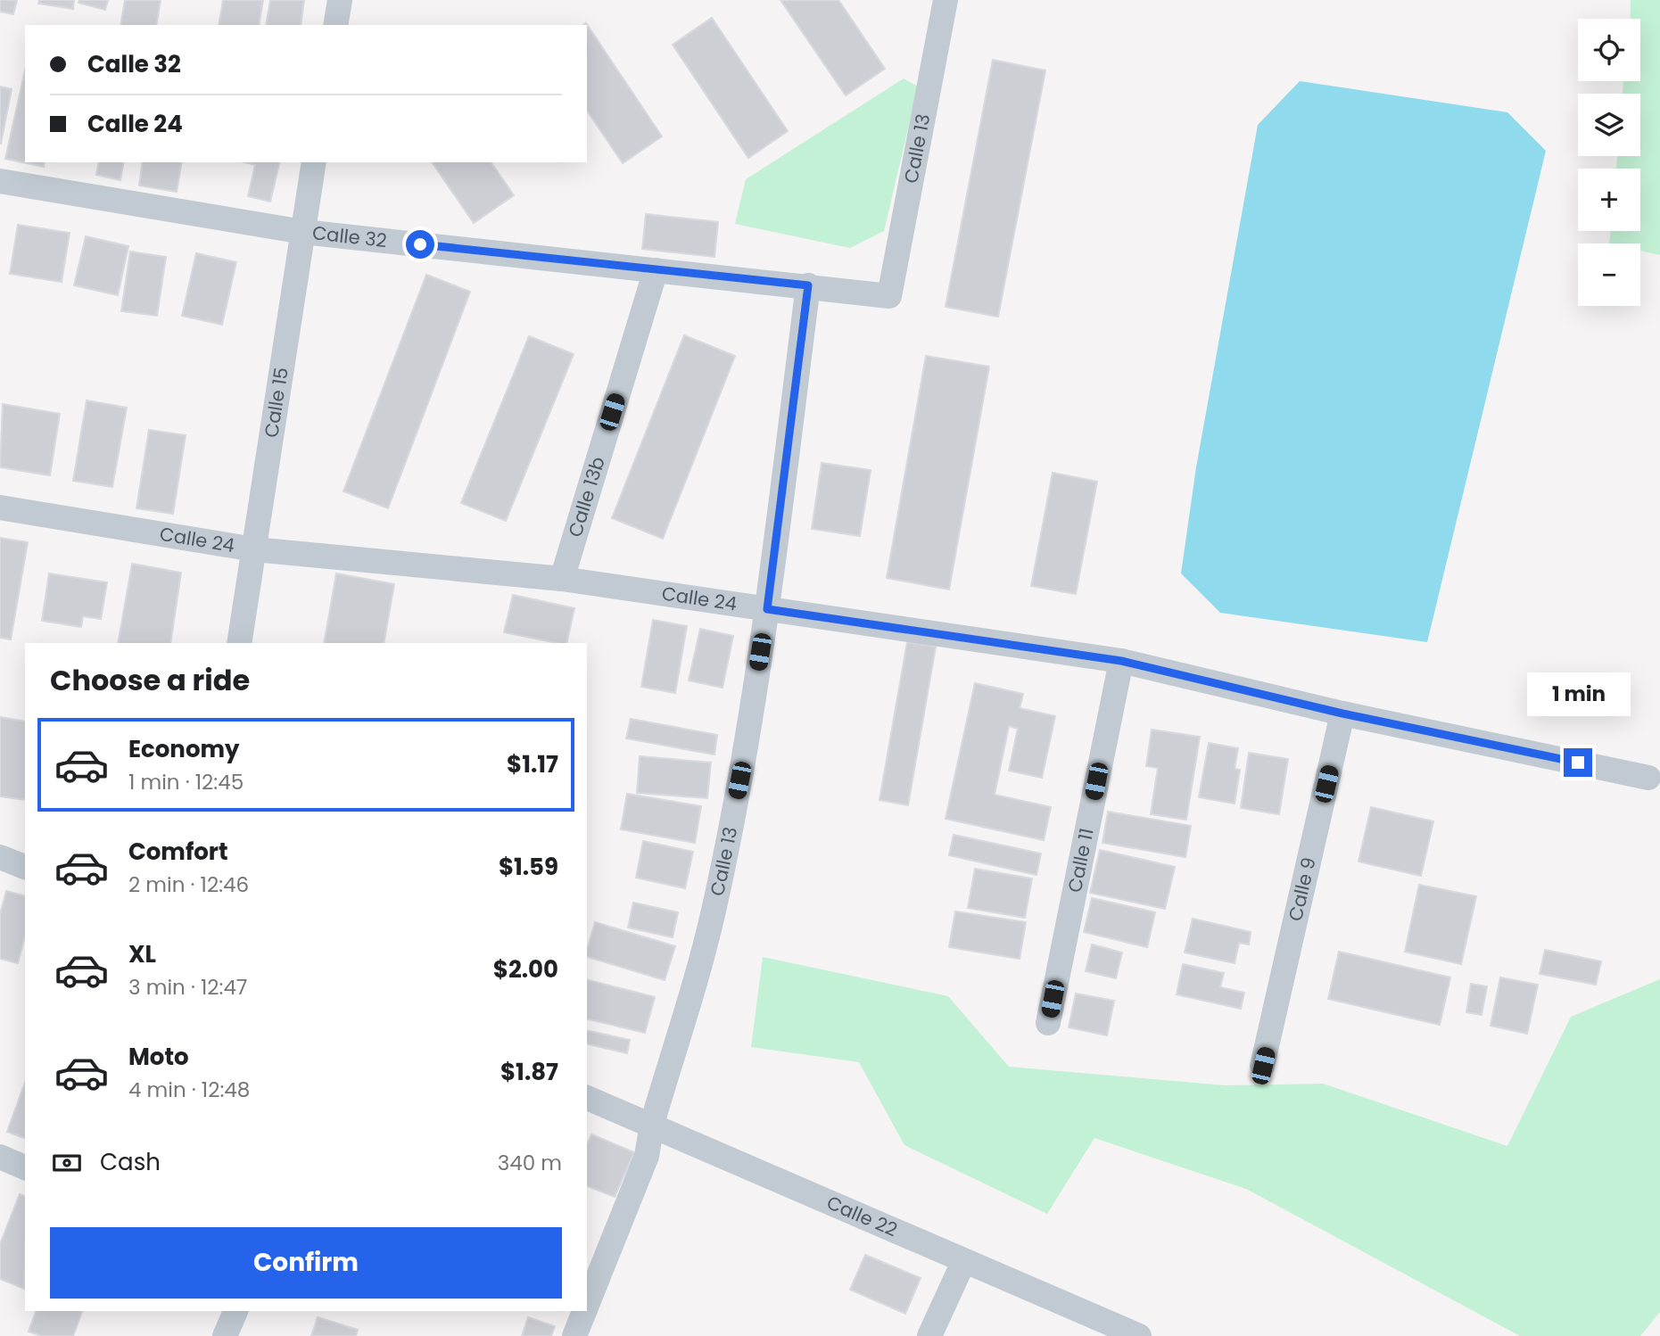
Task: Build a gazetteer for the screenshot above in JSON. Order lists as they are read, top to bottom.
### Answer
{
  "streets": {
    "street": [
      "Calle 13",
      "Calle 32",
      "Calle 15",
      "Calle 13b",
      "Calle 24",
      "Calle 11",
      "Calle 9",
      "Calle 22"
    ]
  },
  "crossings": [
    ["Calle 13", "Calle 32"],
    ["Calle 13", "Calle 24"],
    ["Calle 13", "Calle 22"],
    ["Calle 32", "Calle 15"],
    ["Calle 32", "Calle 13b"],
    ["Calle 15", "Calle 24"],
    ["Calle 13b", "Calle 24"],
    ["Calle 24", "Calle 11"],
    ["Calle 24", "Calle 9"]
  ],
  "page": {
    "map_buttons": ["+", "−"],
    "banner": ["Calle 32", "Calle 24"],
    "heading": "Choose a ride",
    "bubble": "1 min",
    "list": [
      {
        "name": "Economy",
        "note": "1 min · 12:45",
        "value": "$1.17"
      },
      {
        "name": "Comfort",
        "note": "2 min · 12:46",
        "value": "$1.59"
      },
      {
        "name": "XL",
        "note": "3 min · 12:47",
        "value": "$2.00"
      },
      {
        "name": "Moto",
        "note": "4 min · 12:48",
        "value": "$1.87"
      }
    ],
    "pay": ["Cash", "340 m"],
    "buttons": "Confirm"
  }
}
